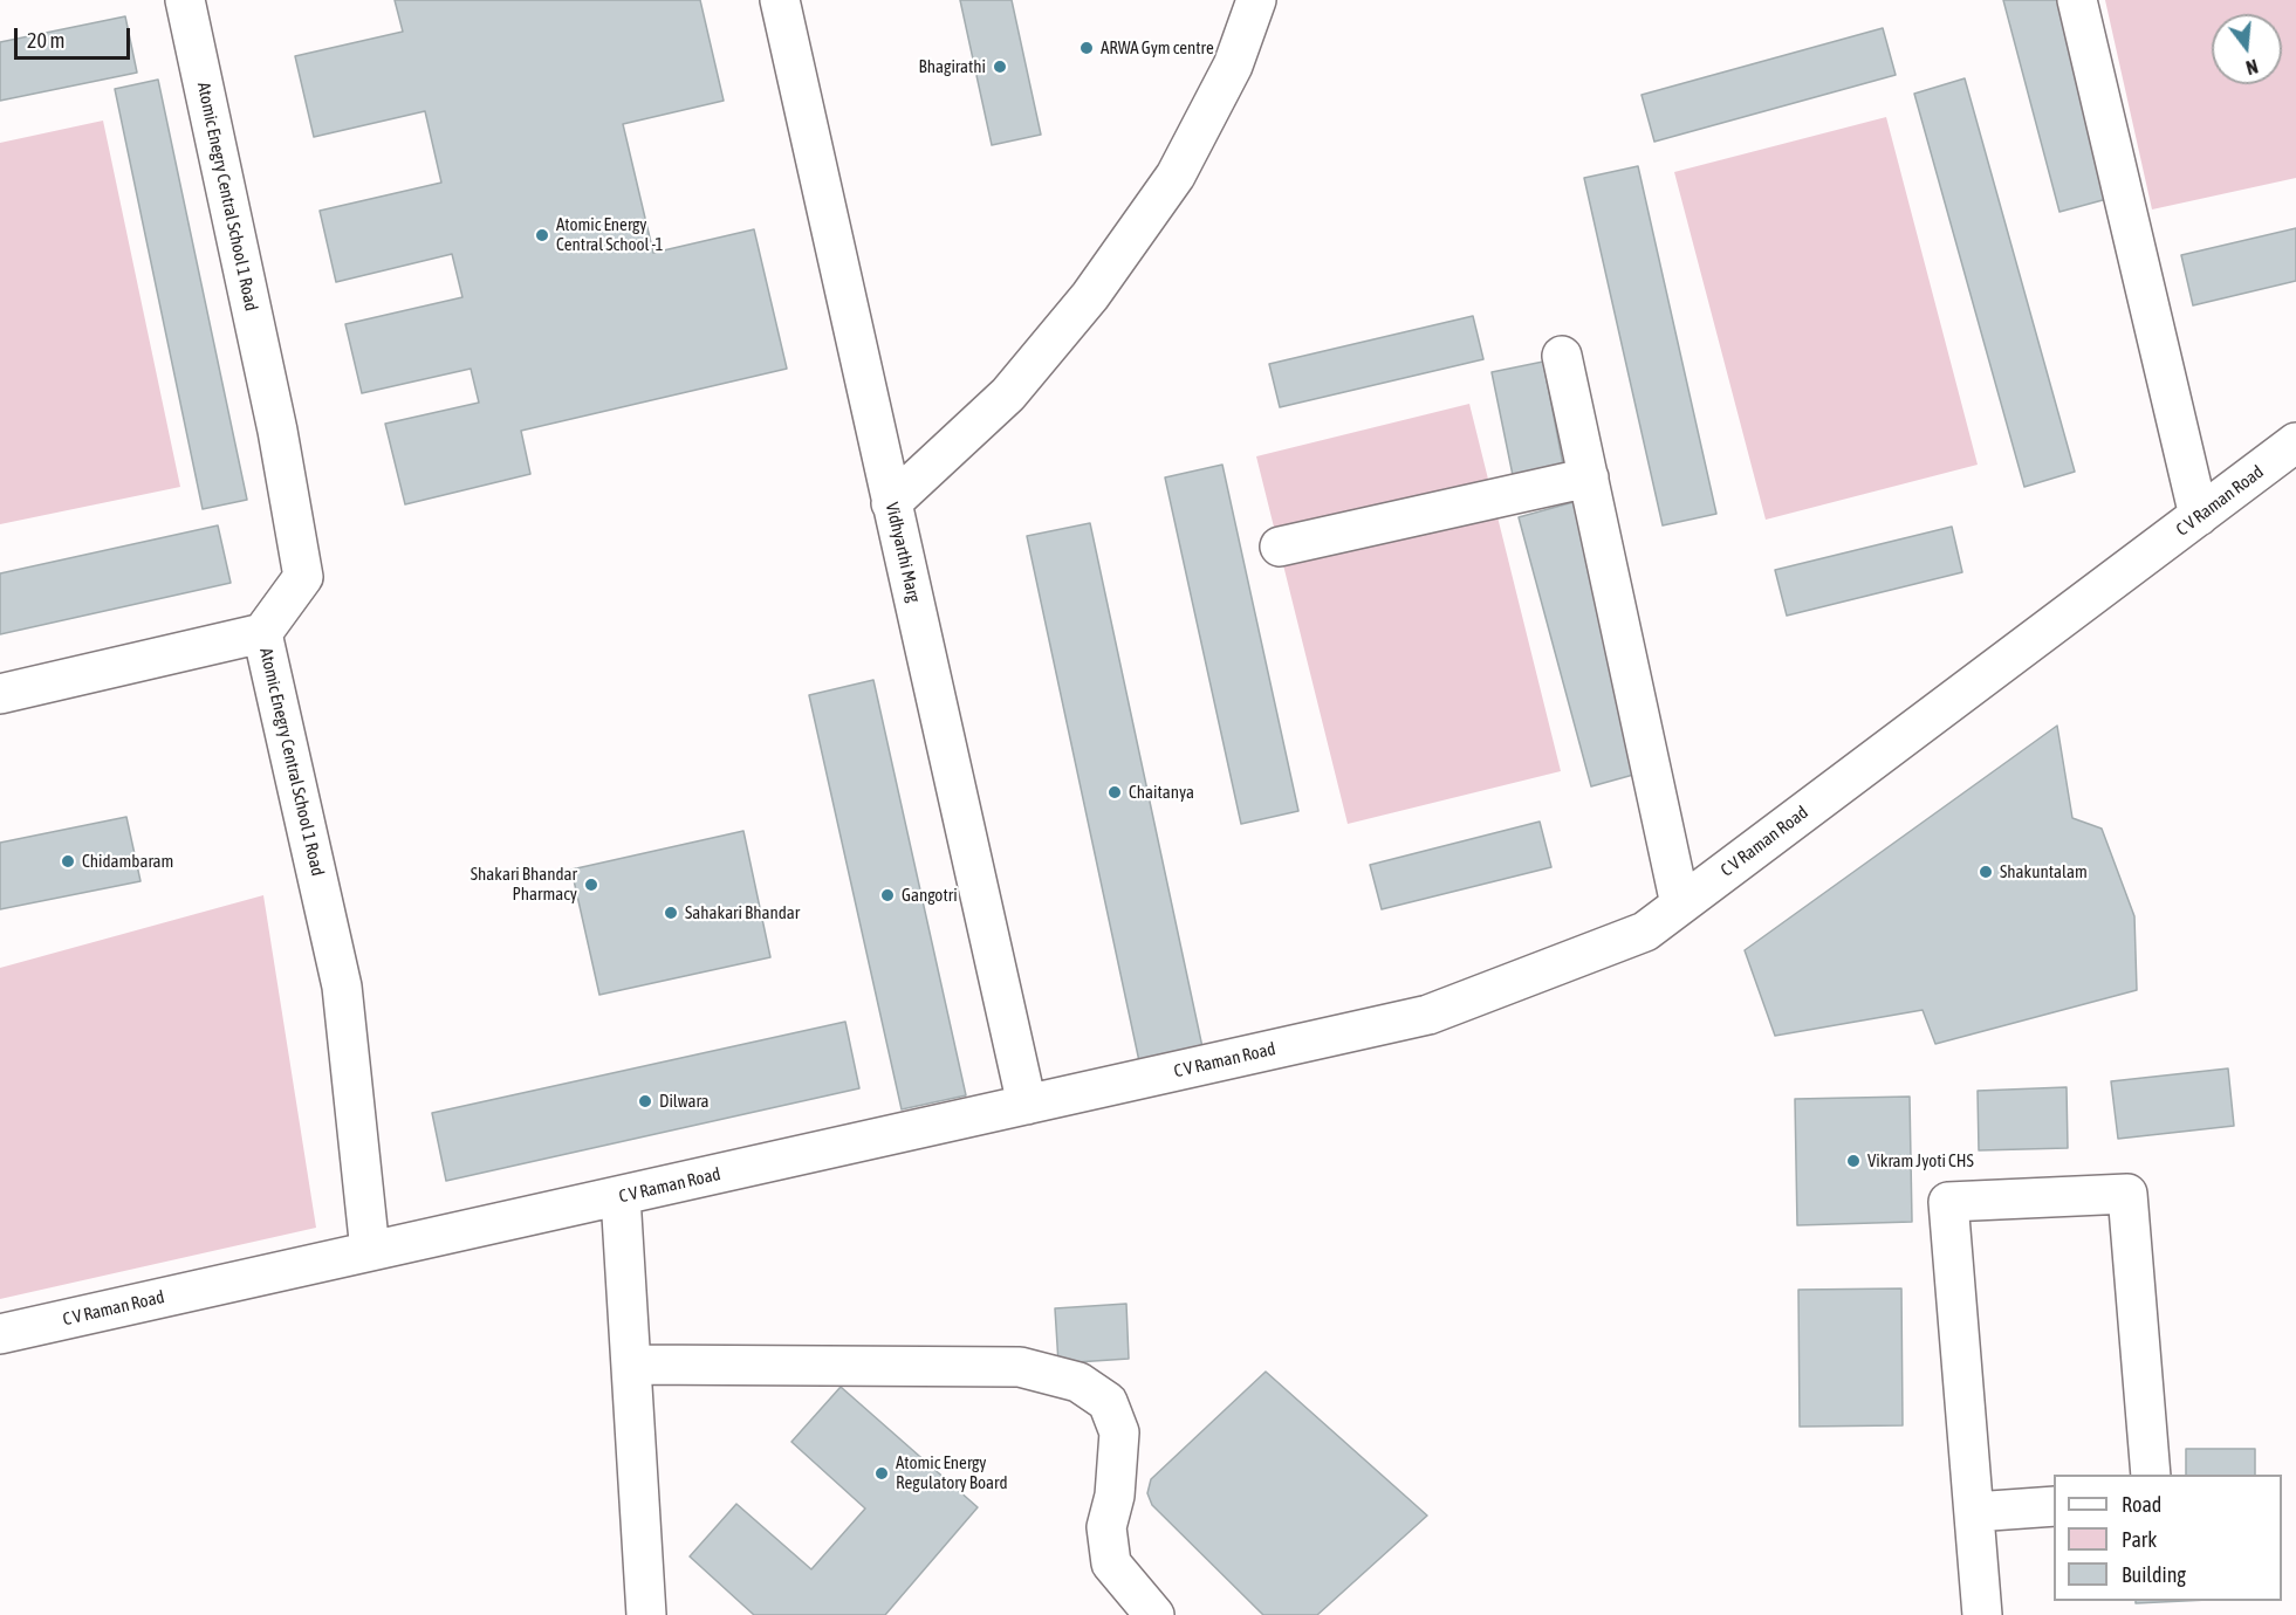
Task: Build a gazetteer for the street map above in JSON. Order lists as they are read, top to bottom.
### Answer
{
  "streets": {
    "street": ["Atomic Enegry Central School 1 Road", "C V Raman Road", "Vidhyarthi Marg"]
  },
  "crossings": [
    ["Atomic Enegry Central School 1 Road", "C V Raman Road"],
    ["C V Raman Road", "Vidhyarthi Marg"]
  ],
  "places": [
    "ARWA Gym centre",
    "Bhagirathi",
    "Atomic Energy Central School -1",
    "Chaitanya",
    "Chidambaram",
    "Shakuntalam",
    "Shakari Bhandar Pharmacy",
    "Gangotri",
    "Sahakari Bhandar",
    "Dilwara",
    "Vikram Jyoti CHS",
    "Atomic Energy Regulatory Board"
  ],
  "legend": ["Road", "Park", "Building"],
  "scale_bar": "20 m",
  "north": "bottom"
}
